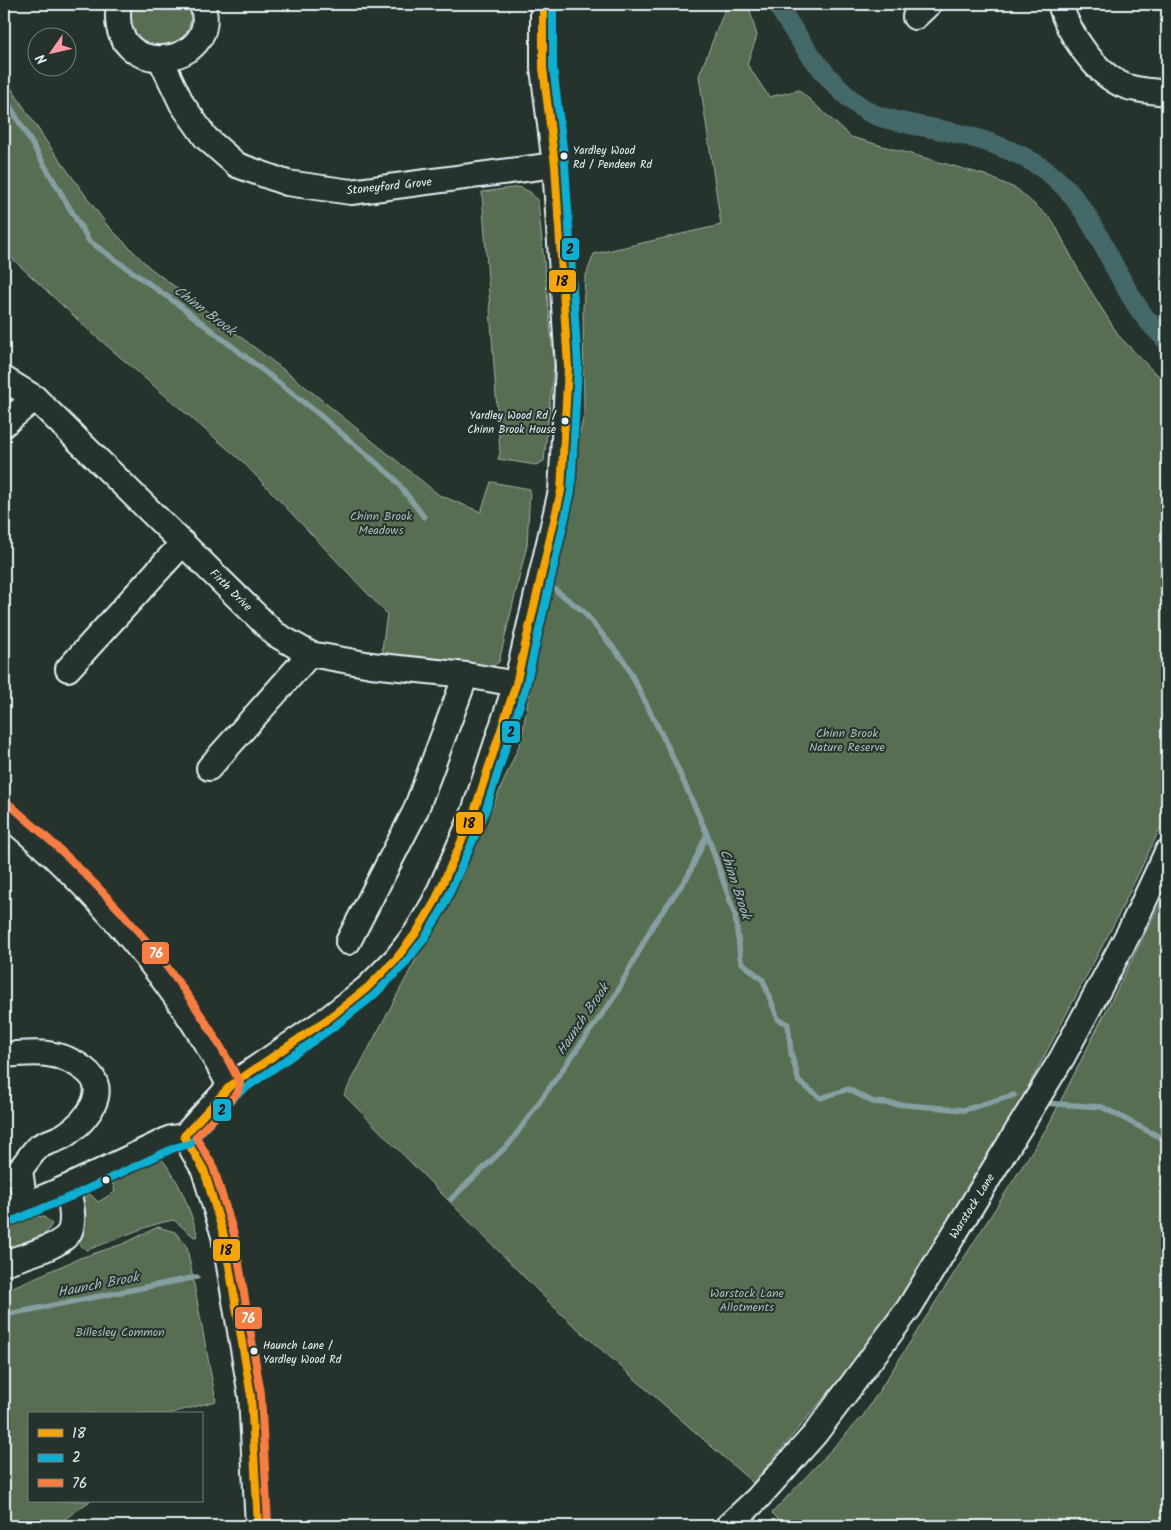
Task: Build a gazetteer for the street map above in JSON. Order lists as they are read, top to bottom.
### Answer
{
  "streets": {
    "street": ["Stoneyford Grove", "Firth Drive", "Warstock Lane"]
  },
  "water": ["Chinn Brook", "Haunch Brook"],
  "parks": [
    "Chinn Brook Meadows",
    "Chinn Brook Nature Reserve",
    "Warstock Lane Allotments",
    "Billesley Common"
  ],
  "places": ["Yardley Wood Rd / Pendeen Rd", "Yardley Wood Rd / Chinn Brook House", "Haunch Lane / Yardley Wood Rd"],
  "lines": ["transit line 18", "transit line 2", "transit line 76"],
  "legend": ["18", "2", "76"],
  "north": "bottom left"
}
